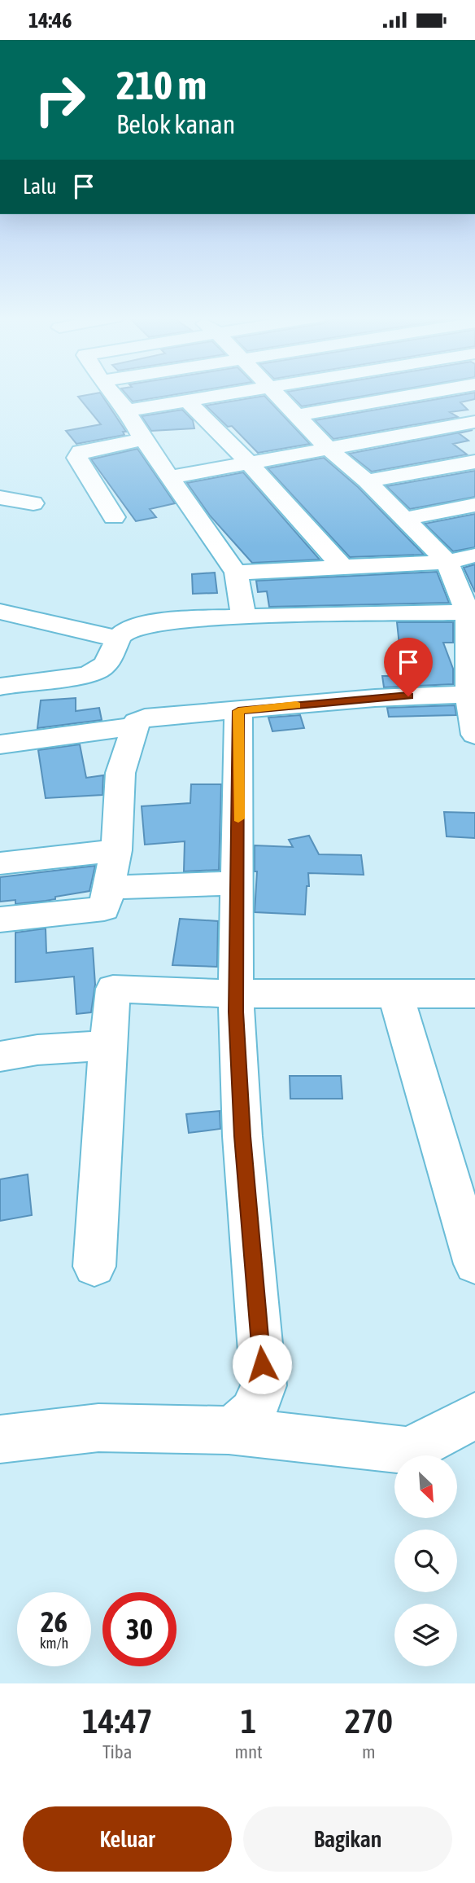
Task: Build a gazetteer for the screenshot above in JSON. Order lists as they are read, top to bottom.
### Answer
{
  "north": "bottom right",
  "page": {
    "status": "14:46",
    "turn": ["210 m", "Belok kanan"],
    "then": "Lalu",
    "speed": "26 km/h",
    "limit": "30",
    "eta": [
      "14:47",
      "Tiba",
      "1",
      "mnt",
      "270",
      "m"
    ],
    "buttons": ["Keluar", "Bagikan"]
  }
}
